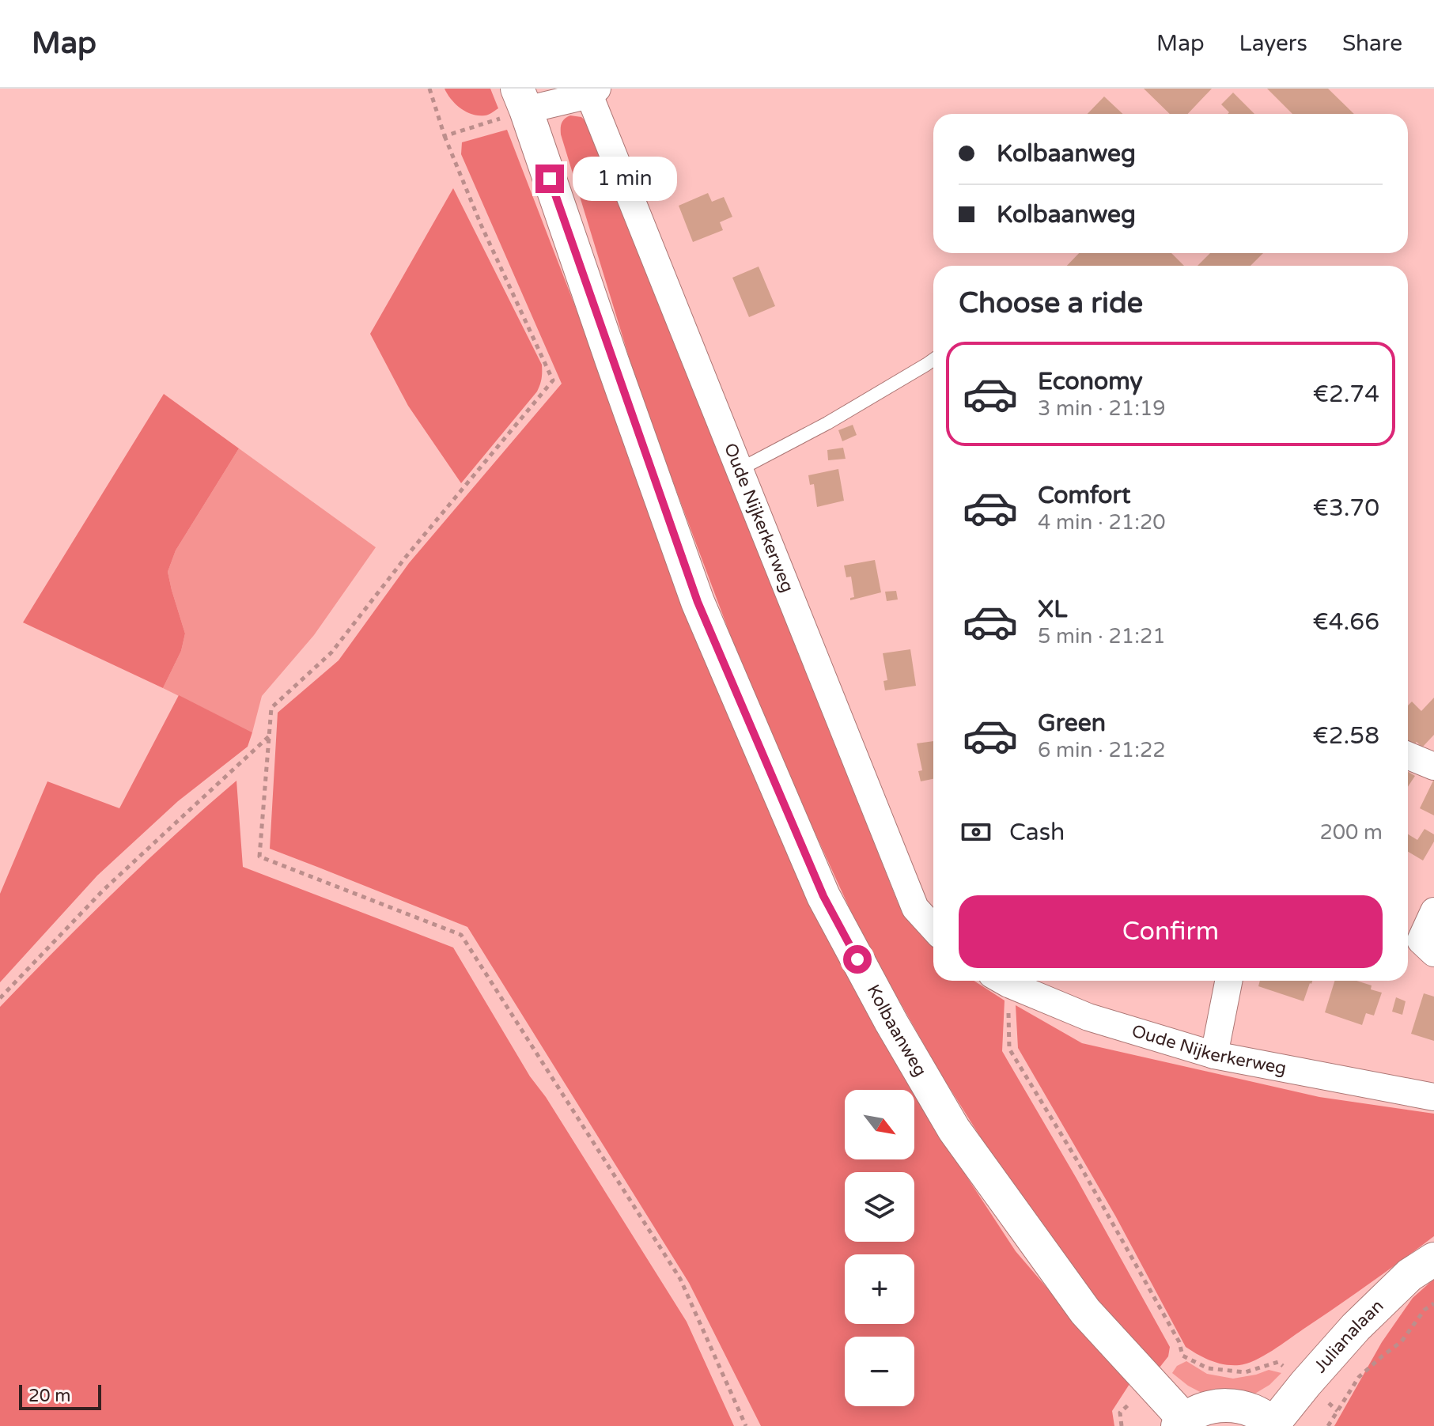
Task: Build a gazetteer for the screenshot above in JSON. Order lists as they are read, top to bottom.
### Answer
{
  "streets": {
    "street": ["Oude Nijkerkerweg", "Kolbaanweg", "Julianalaan"]
  },
  "crossings": [
    ["Oude Nijkerkerweg", "Kolbaanweg"]
  ],
  "scale_bar": "20 m",
  "north": "bottom right",
  "page": {
    "header": "Map",
    "nav": ["Map", "Layers", "Share"],
    "banner": ["Kolbaanweg", "Kolbaanweg"],
    "bubble": "1 min",
    "heading": "Choose a ride",
    "list": [
      {
        "name": "Economy",
        "note": "3 min · 21:19",
        "value": "€2.74"
      },
      {
        "name": "Comfort",
        "note": "4 min · 21:20",
        "value": "€3.70"
      },
      {
        "name": "XL",
        "note": "5 min · 21:21",
        "value": "€4.66"
      },
      {
        "name": "Green",
        "note": "6 min · 21:22",
        "value": "€2.58"
      }
    ],
    "pay": ["Cash", "200 m"],
    "buttons": "Confirm",
    "map_buttons": ["+", "−"],
    "scale": "20 m"
  }
}
